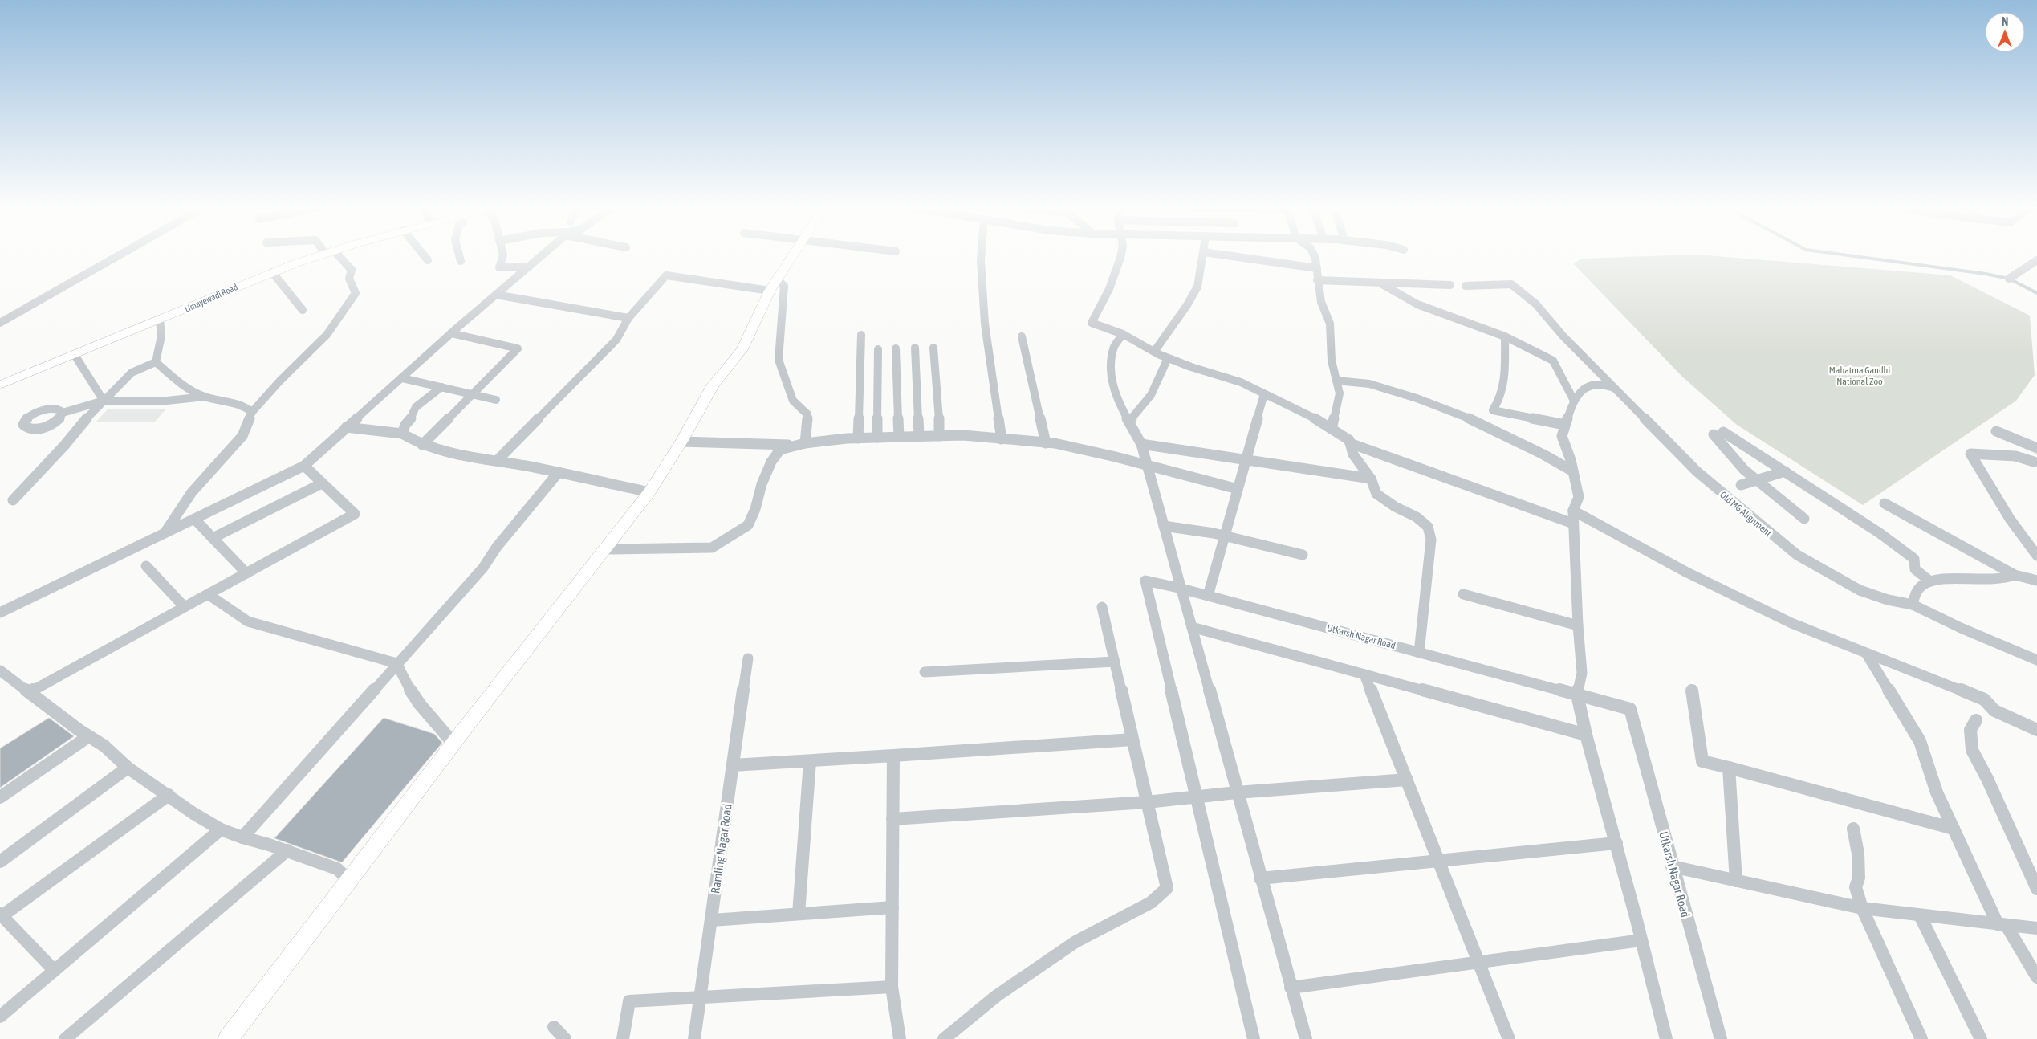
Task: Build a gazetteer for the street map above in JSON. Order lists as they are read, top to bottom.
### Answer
{
  "streets": {
    "street": [
      "Limayewadi Road",
      "Old MG Alignment",
      "Utkarsh Nagar Road",
      "Ramling Nagar Road"
    ]
  },
  "parks": ["Mahatma Gandhi National Zoo"],
  "north": "top"
}
